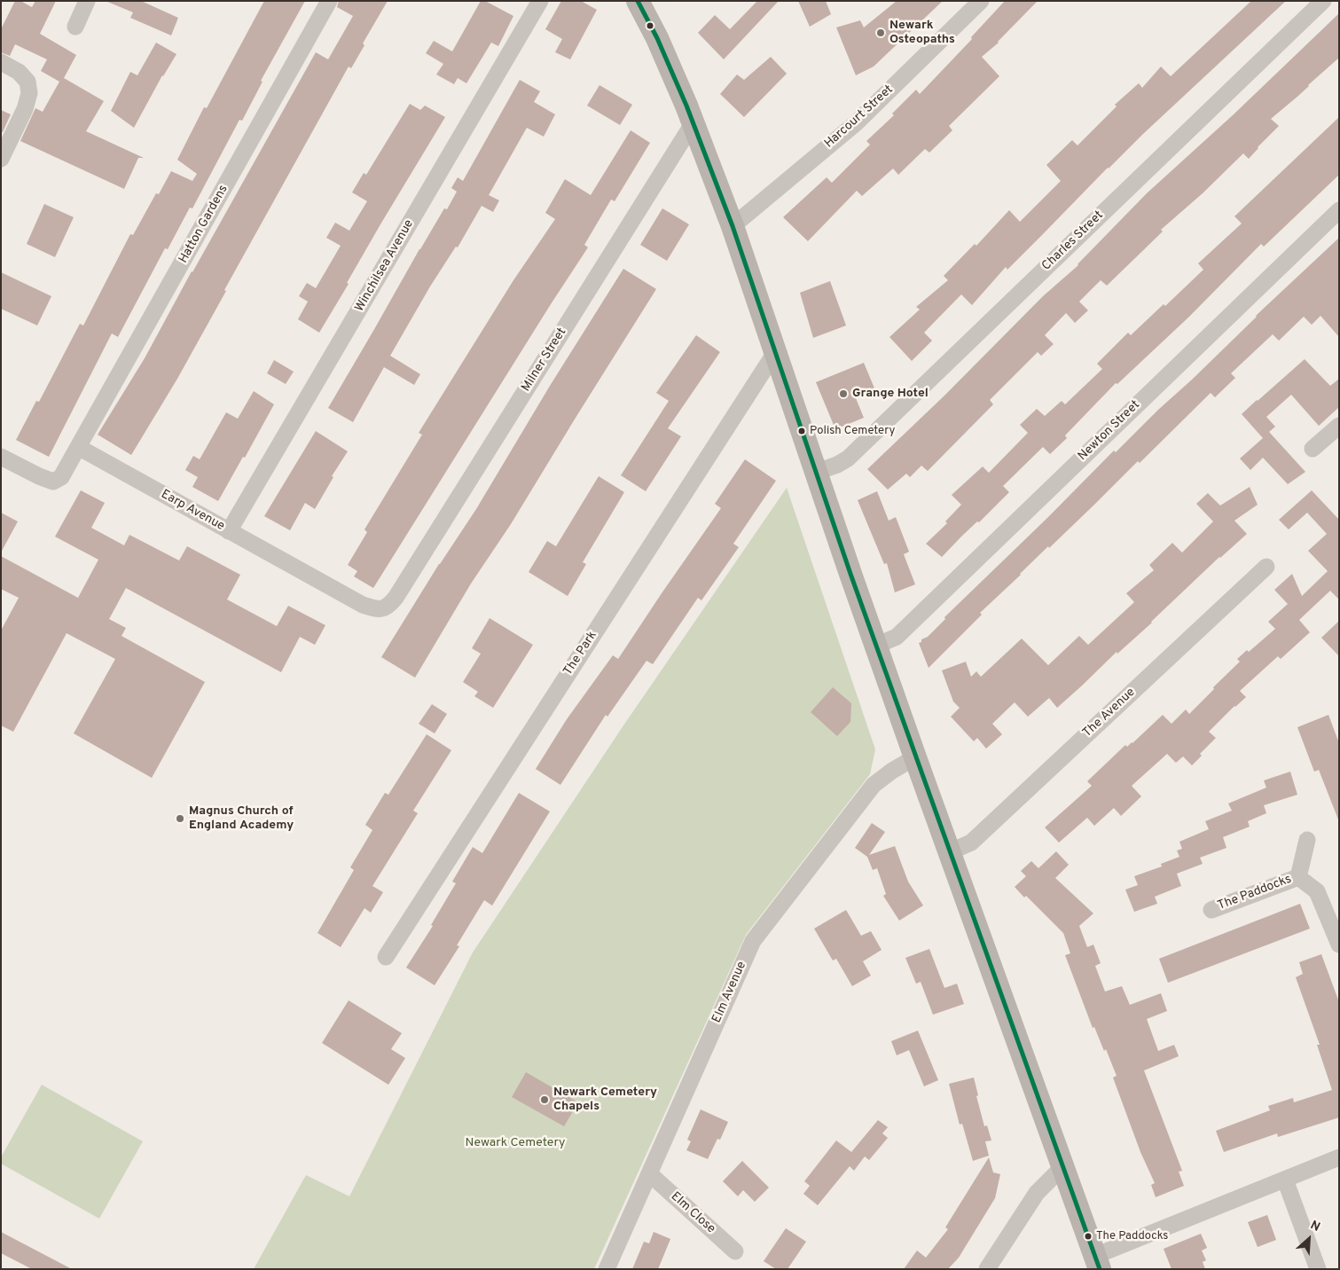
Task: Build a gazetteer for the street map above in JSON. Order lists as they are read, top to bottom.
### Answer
{
  "streets": {
    "street": [
      "Harcourt Street",
      "Hatton Gardens",
      "Charles Street",
      "Winchilsea Avenue",
      "Milner Street",
      "Newton Street",
      "Earp Avenue",
      "The Park",
      "The Avenue",
      "The Paddocks",
      "Elm Avenue",
      "Elm Close"
    ]
  },
  "crossings": [
    ["Hatton Gardens", "Earp Avenue"],
    ["Winchilsea Avenue", "Earp Avenue"],
    ["Milner Street", "Earp Avenue"],
    ["Elm Avenue", "Elm Close"]
  ],
  "parks": ["Newark Cemetery"],
  "places": [
    "Newark Osteopaths",
    "Grange Hotel",
    "Polish Cemetery",
    "Magnus Church of England Academy",
    "Newark Cemetery Chapels",
    "The Paddocks"
  ],
  "north": "top right"
}
